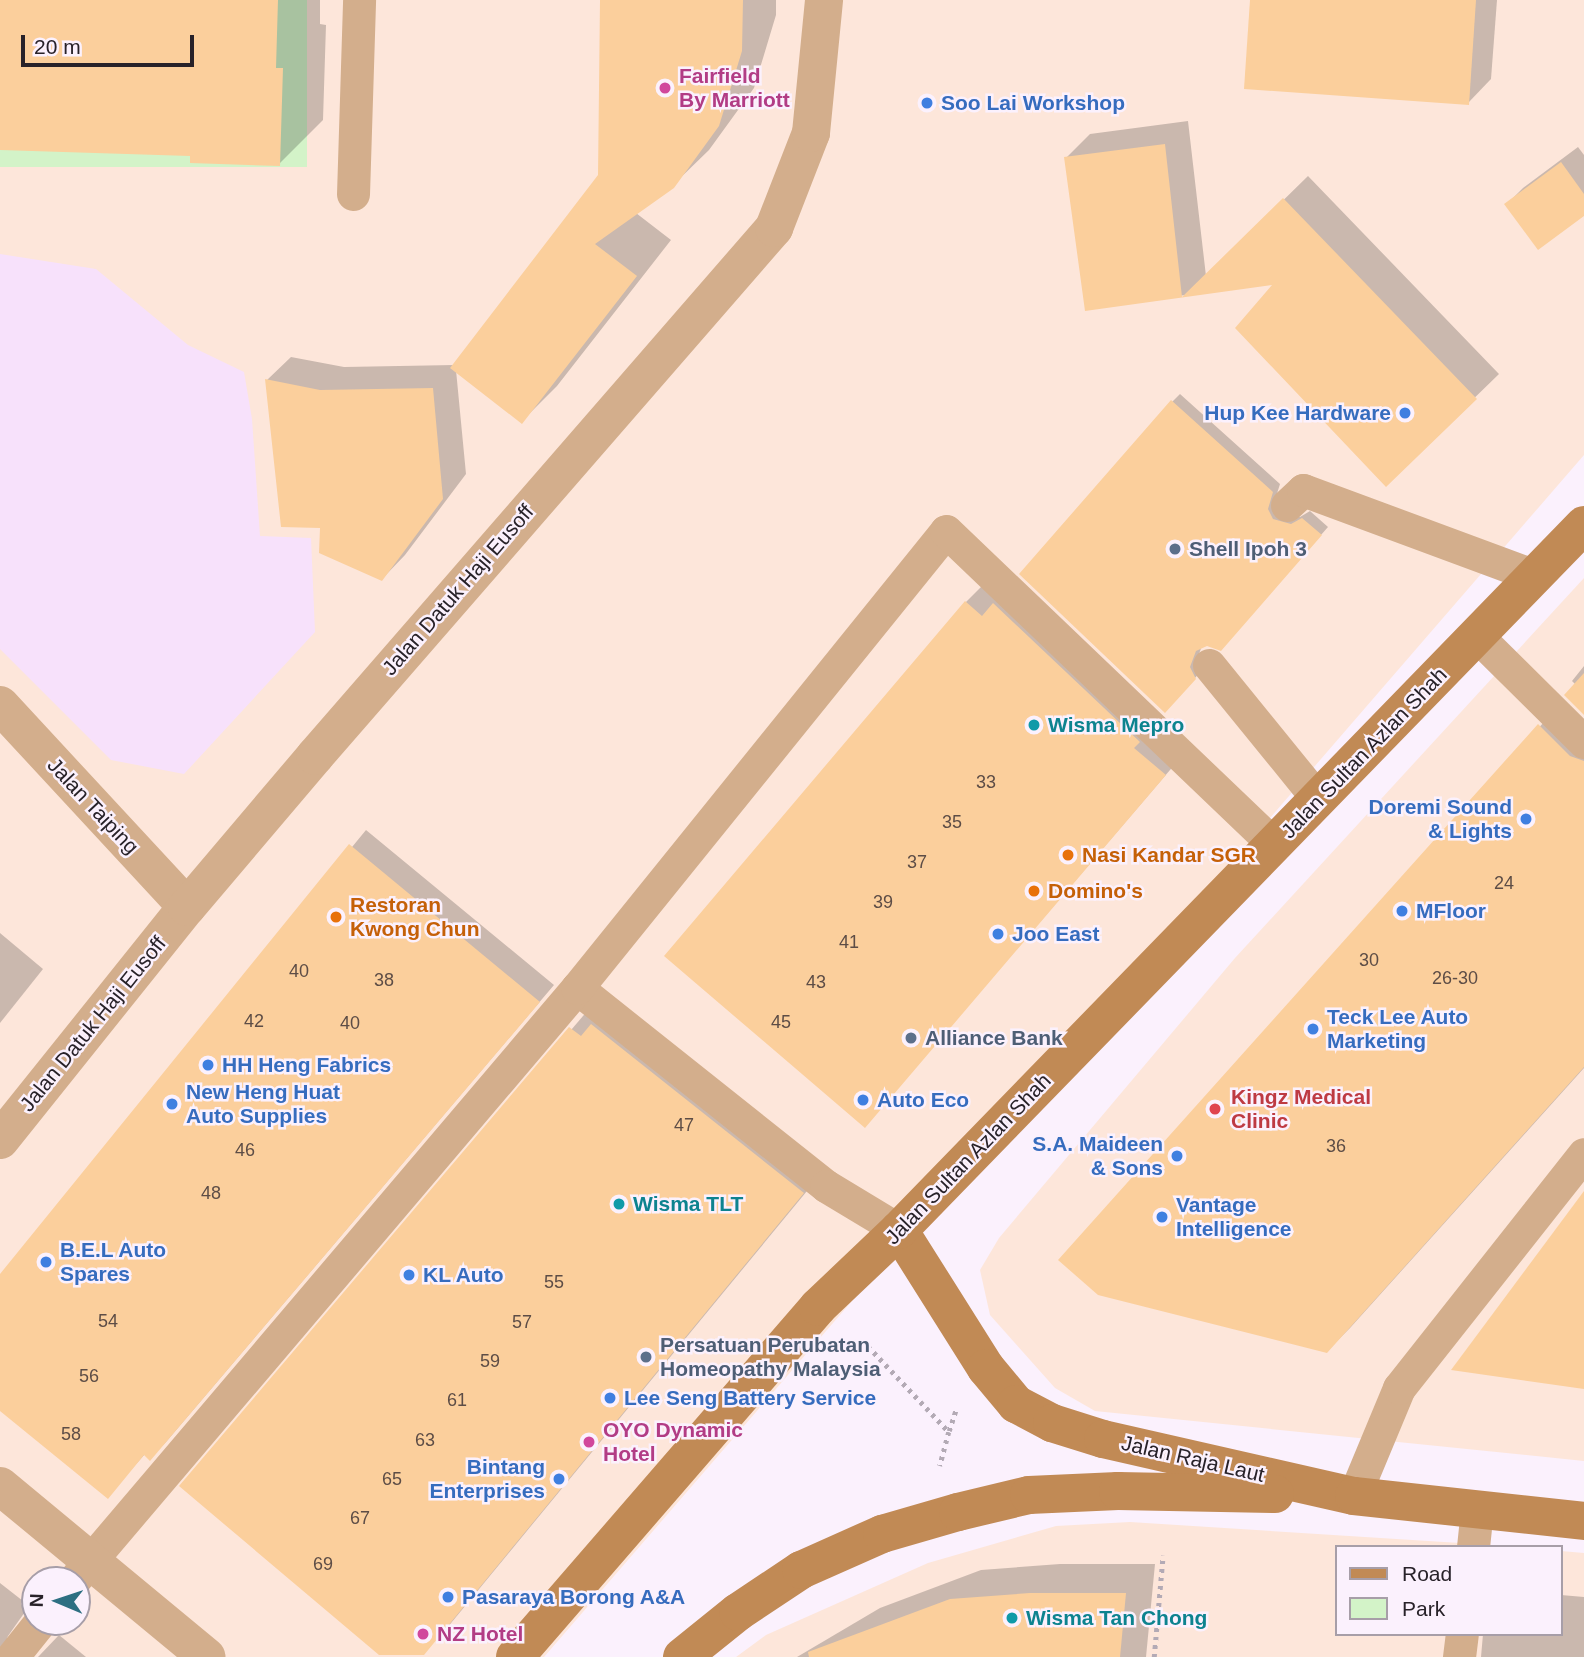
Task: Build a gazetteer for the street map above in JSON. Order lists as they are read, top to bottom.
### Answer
{
  "streets": {
    "main road": ["Jalan Sultan Azlan Shah", "Jalan Raja Laut"],
    "street": ["Jalan Datuk Haji Eusoff", "Jalan Taiping"]
  },
  "crossings": [
    ["Jalan Datuk Haji Eusoff", "Jalan Taiping"],
    ["Jalan Sultan Azlan Shah", "Jalan Raja Laut"]
  ],
  "places": [
    "Fairfield By Marriott",
    "Soo Lai Workshop",
    "Hup Kee Hardware",
    "Shell Ipoh 3",
    "Wisma Mepro",
    "Doremi Sound & Lights",
    "Nasi Kandar SGR",
    "Domino's",
    "MFloor",
    "Restoran Kwong Chun",
    "Joo East",
    "Teck Lee Auto Marketing",
    "Alliance Bank",
    "HH Heng Fabrics",
    "Auto Eco",
    "New Heng Huat Auto Supplies",
    "Kingz Medical Clinic",
    "S.A. Maideen & Sons",
    "Wisma TLT",
    "Vantage Intelligence",
    "B.E.L Auto Spares",
    "KL Auto",
    "Persatuan Perubatan Homeopathy Malaysia",
    "Lee Seng Battery Service",
    "OYO Dynamic Hotel",
    "Bintang Enterprises",
    "Pasaraya Borong A&A",
    "Wisma Tan Chong",
    "NZ Hotel"
  ],
  "house_numbers": [
    "33",
    "35",
    "37",
    "24",
    "39",
    "41",
    "30",
    "40",
    "26-30",
    "38",
    "43",
    "42",
    "45",
    "40",
    "47",
    "36",
    "46",
    "48",
    "55",
    "54",
    "57",
    "59",
    "56",
    "61",
    "58",
    "63",
    "65",
    "67",
    "69"
  ],
  "legend": ["Road", "Park"],
  "scale_bar": "20 m",
  "north": "left"
}
